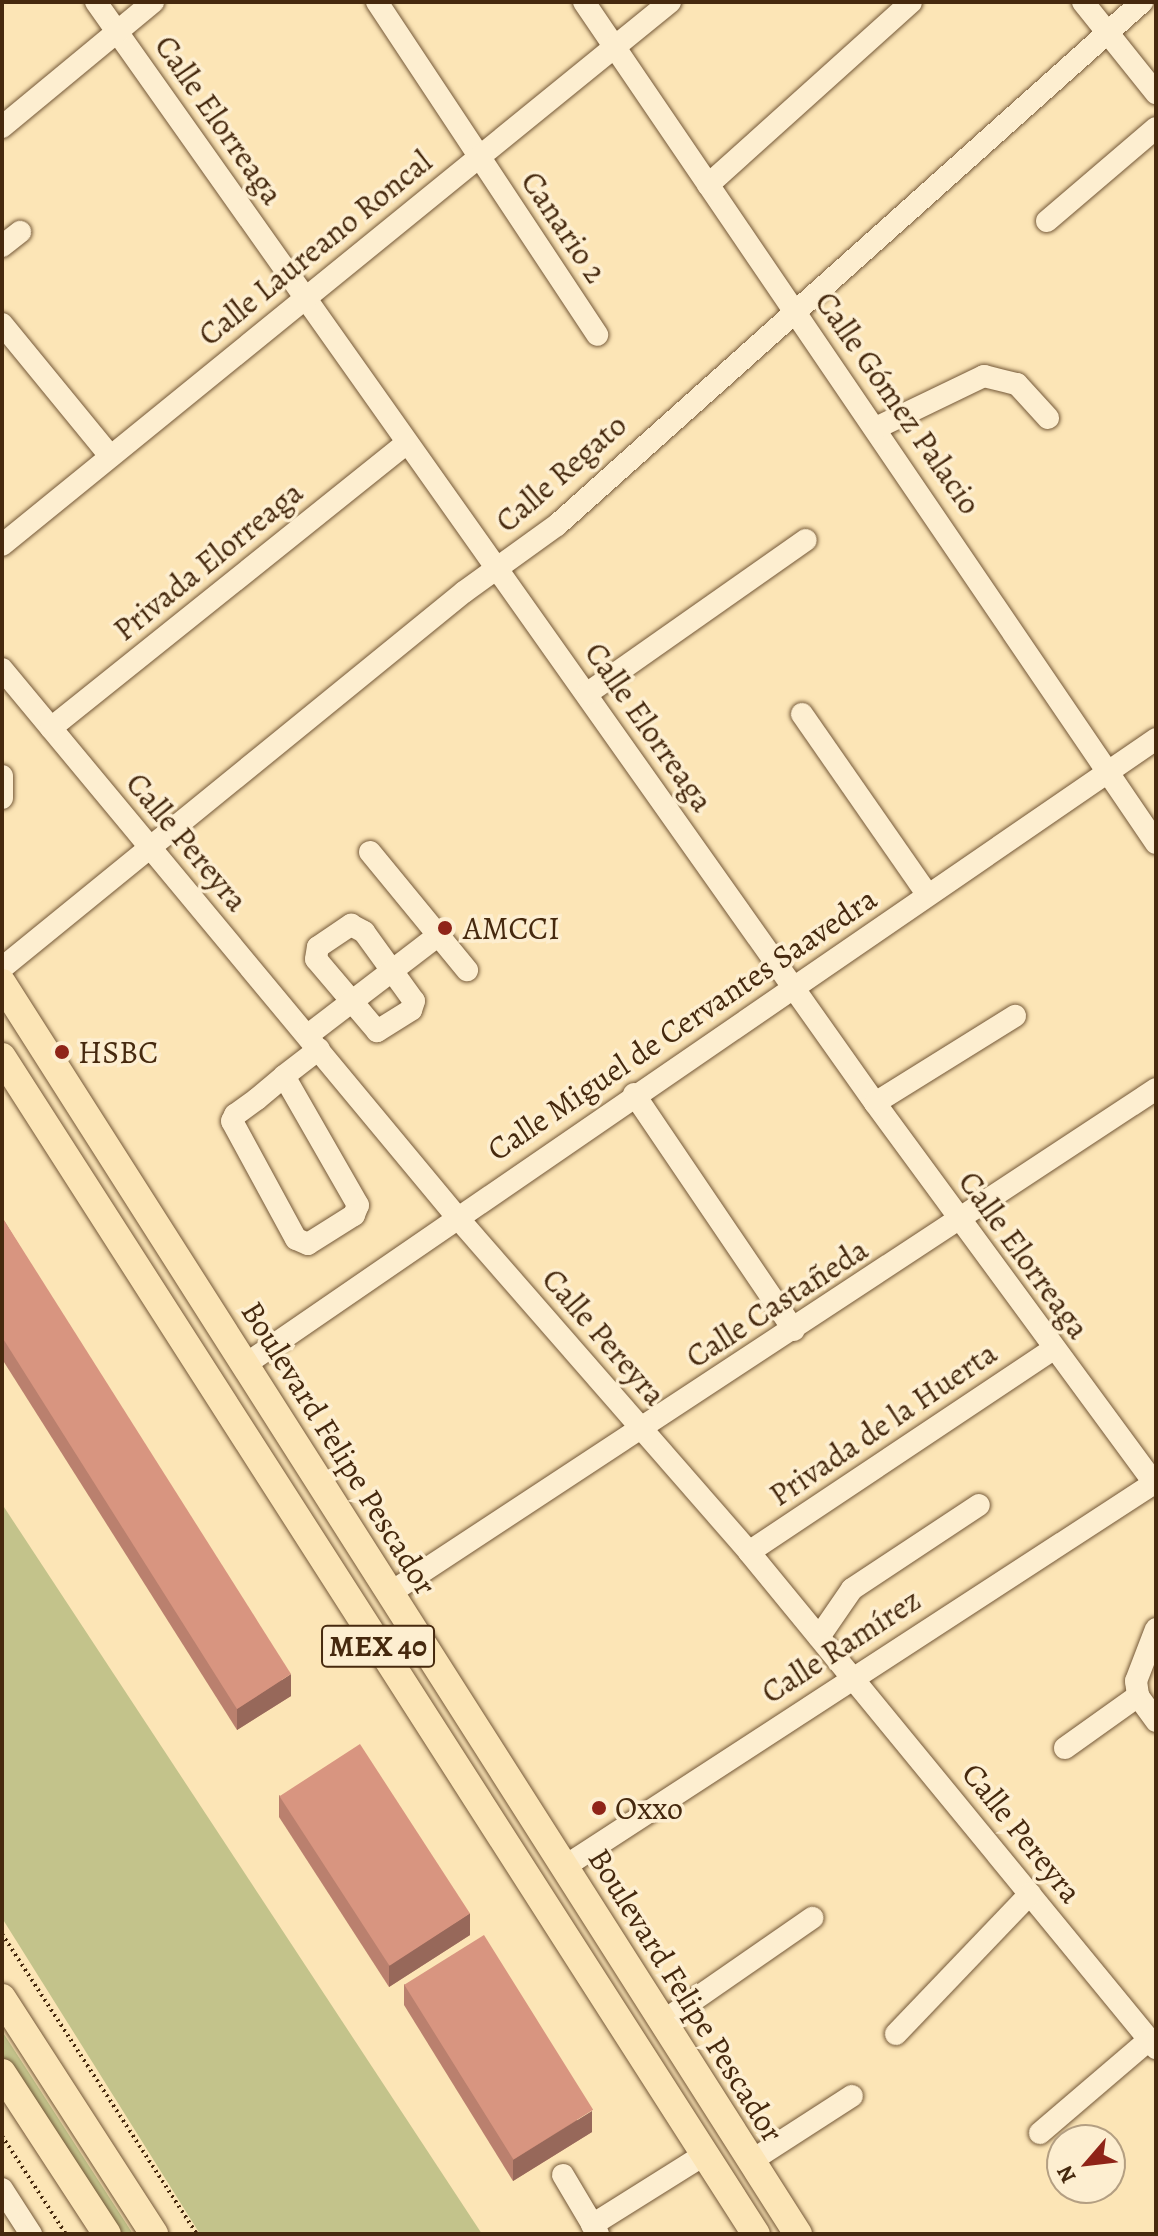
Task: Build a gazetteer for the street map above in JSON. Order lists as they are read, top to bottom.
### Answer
{
  "streets": {
    "main road": ["Boulevard Felipe Pescador", "MEX 40"],
    "street": [
      "Calle Elorreaga",
      "Canario 2",
      "Calle Laureano Roncal",
      "Calle Gómez Palacio",
      "Calle Regato",
      "Privada Elorreaga",
      "Calle Pereyra",
      "Calle Miguel de Cervantes Saavedra",
      "Calle Castañeda",
      "Privada de la Huerta",
      "Calle Ramírez"
    ]
  },
  "crossings": [
    ["Calle Elorreaga", "Calle Laureano Roncal"],
    ["Calle Elorreaga", "Calle Regato"],
    ["Calle Elorreaga", "Privada Elorreaga"],
    ["Calle Elorreaga", "Calle Miguel de Cervantes Saavedra"],
    ["Calle Elorreaga", "Calle Castañeda"],
    ["Calle Elorreaga", "Privada de la Huerta"],
    ["Calle Elorreaga", "Calle Ramírez"],
    ["Canario 2", "Calle Laureano Roncal"],
    ["Calle Laureano Roncal", "Calle Gómez Palacio"],
    ["Calle Gómez Palacio", "Calle Regato"],
    ["Calle Gómez Palacio", "Calle Miguel de Cervantes Saavedra"],
    ["Calle Regato", "Calle Pereyra"],
    ["Privada Elorreaga", "Calle Pereyra"],
    ["Calle Pereyra", "Calle Miguel de Cervantes Saavedra"],
    ["Calle Pereyra", "Calle Castañeda"],
    ["Calle Pereyra", "Privada de la Huerta"],
    ["Calle Pereyra", "Calle Ramírez"],
    ["Calle Miguel de Cervantes Saavedra", "Boulevard Felipe Pescador"],
    ["Calle Castañeda", "Boulevard Felipe Pescador"],
    ["Boulevard Felipe Pescador", "Calle Ramírez"]
  ],
  "places": ["AMCCI", "HSBC", "Oxxo"],
  "north": "bottom left"
}
